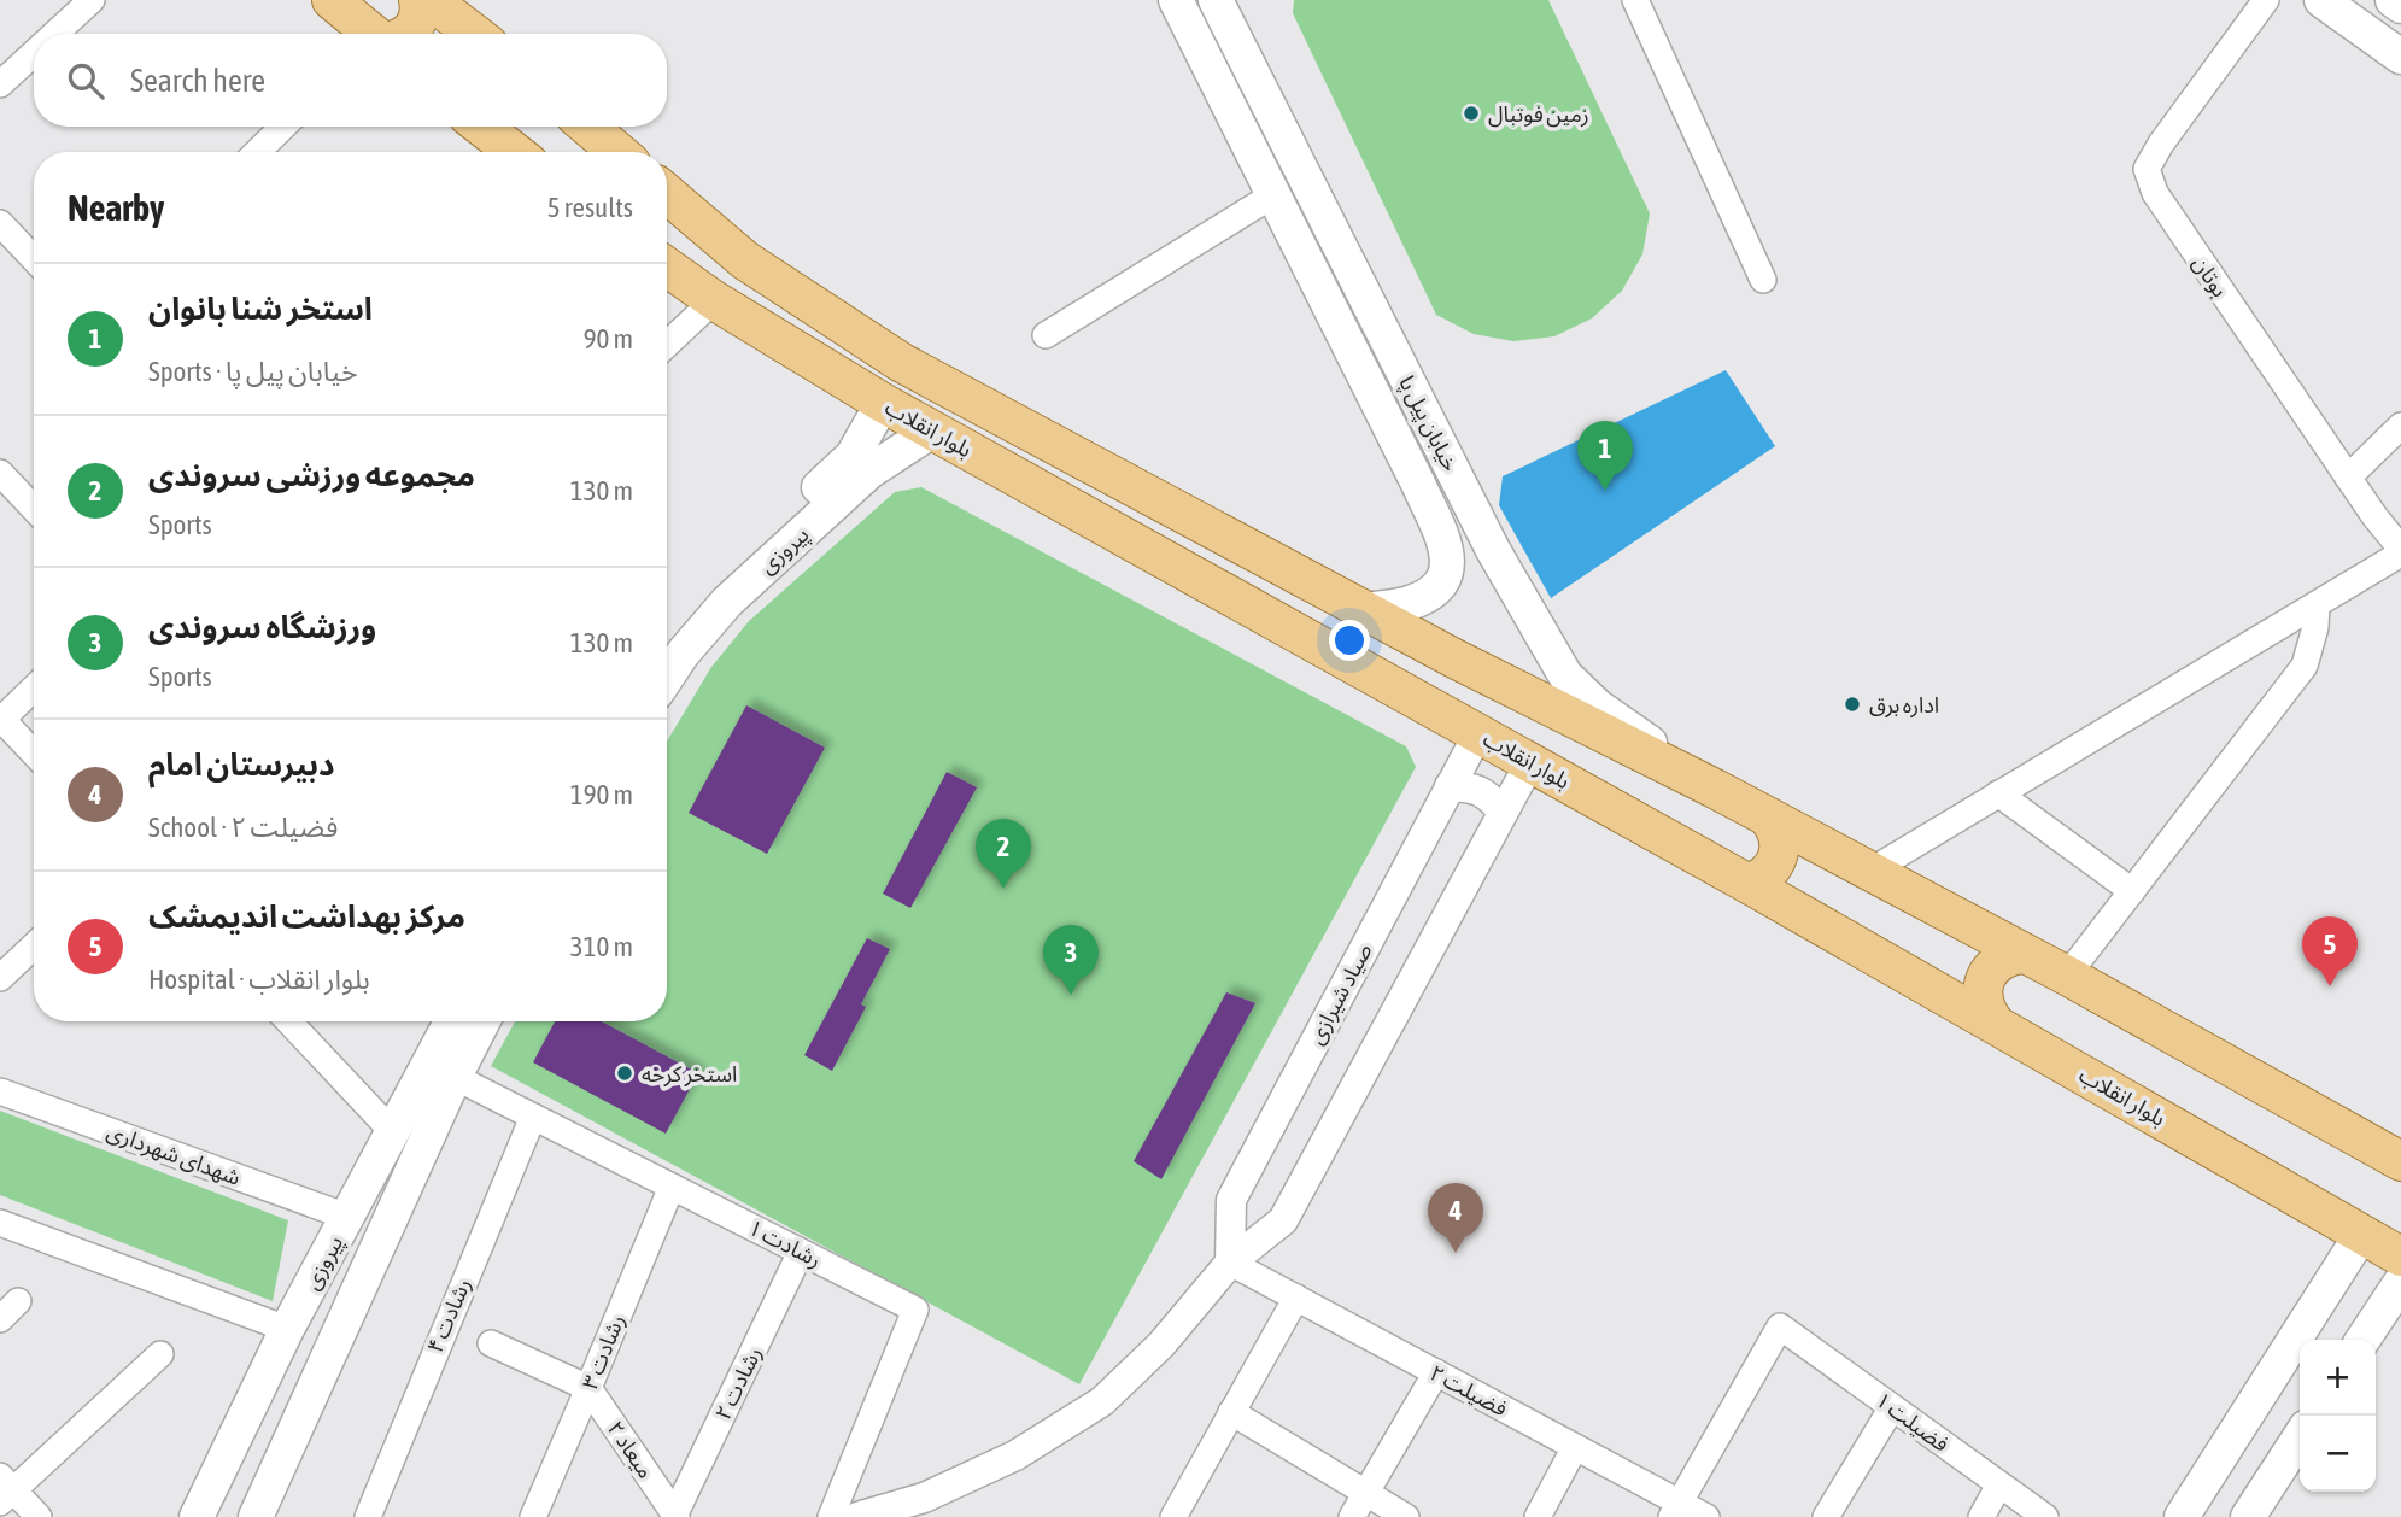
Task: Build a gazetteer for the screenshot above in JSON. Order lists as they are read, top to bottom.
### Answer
{
  "streets": {
    "main road": ["خیابان پیل پا", "بلوار انقلاب", "پیروزی"],
    "street": [
      "بوتان",
      "صیاد شیرازی",
      "شهدای شهرداری",
      "رشادت ۱",
      "رشادت ۴",
      "رشادت ۳",
      "رشادت ۲",
      "فضیلت ۲",
      "فضیلت ۱",
      "میعاد ۲"
    ]
  },
  "crossings": [
    ["خیابان پیل پا", "بلوار انقلاب"],
    ["بلوار انقلاب", "پیروزی"],
    ["بلوار انقلاب", "صیاد شیرازی"],
    ["پیروزی", "شهدای شهرداری"],
    ["پیروزی", "رشادت ۱"],
    ["صیاد شیرازی", "فضیلت ۲"],
    ["رشادت ۱", "رشادت ۴"],
    ["رشادت ۱", "رشادت ۳"],
    ["رشادت ۱", "رشادت ۲"],
    ["رشادت ۳", "میعاد ۲"],
    ["رشادت ۲", "میعاد ۲"],
    ["فضیلت ۲", "فضیلت ۱"]
  ],
  "places": ["زمین فوتبال", "اداره برق", "استخر کرخه"],
  "page": {
    "search": "Search here",
    "heading": ["Nearby", "5 results"],
    "list": [
      {
        "mark": "1",
        "name": "استخر شنا بانوان",
        "note": "Sports · خیابان پیل پا",
        "value": "90 m"
      },
      {
        "mark": "2",
        "name": "مجموعه ورزشی سروندی",
        "note": "Sports",
        "value": "130 m"
      },
      {
        "mark": "3",
        "name": "ورزشگاه سروندی",
        "note": "Sports",
        "value": "130 m"
      },
      {
        "mark": "4",
        "name": "دبیرستان امام",
        "note": "School · فضیلت ۲",
        "value": "190 m"
      },
      {
        "mark": "5",
        "name": "مرکز بهداشت اندیمشک",
        "note": "Hospital · بلوار انقلاب",
        "value": "310 m"
      }
    ],
    "pins": [
      "1",
      "2",
      "5",
      "3",
      "4"
    ],
    "map_buttons": ["+", "−"]
  }
}
